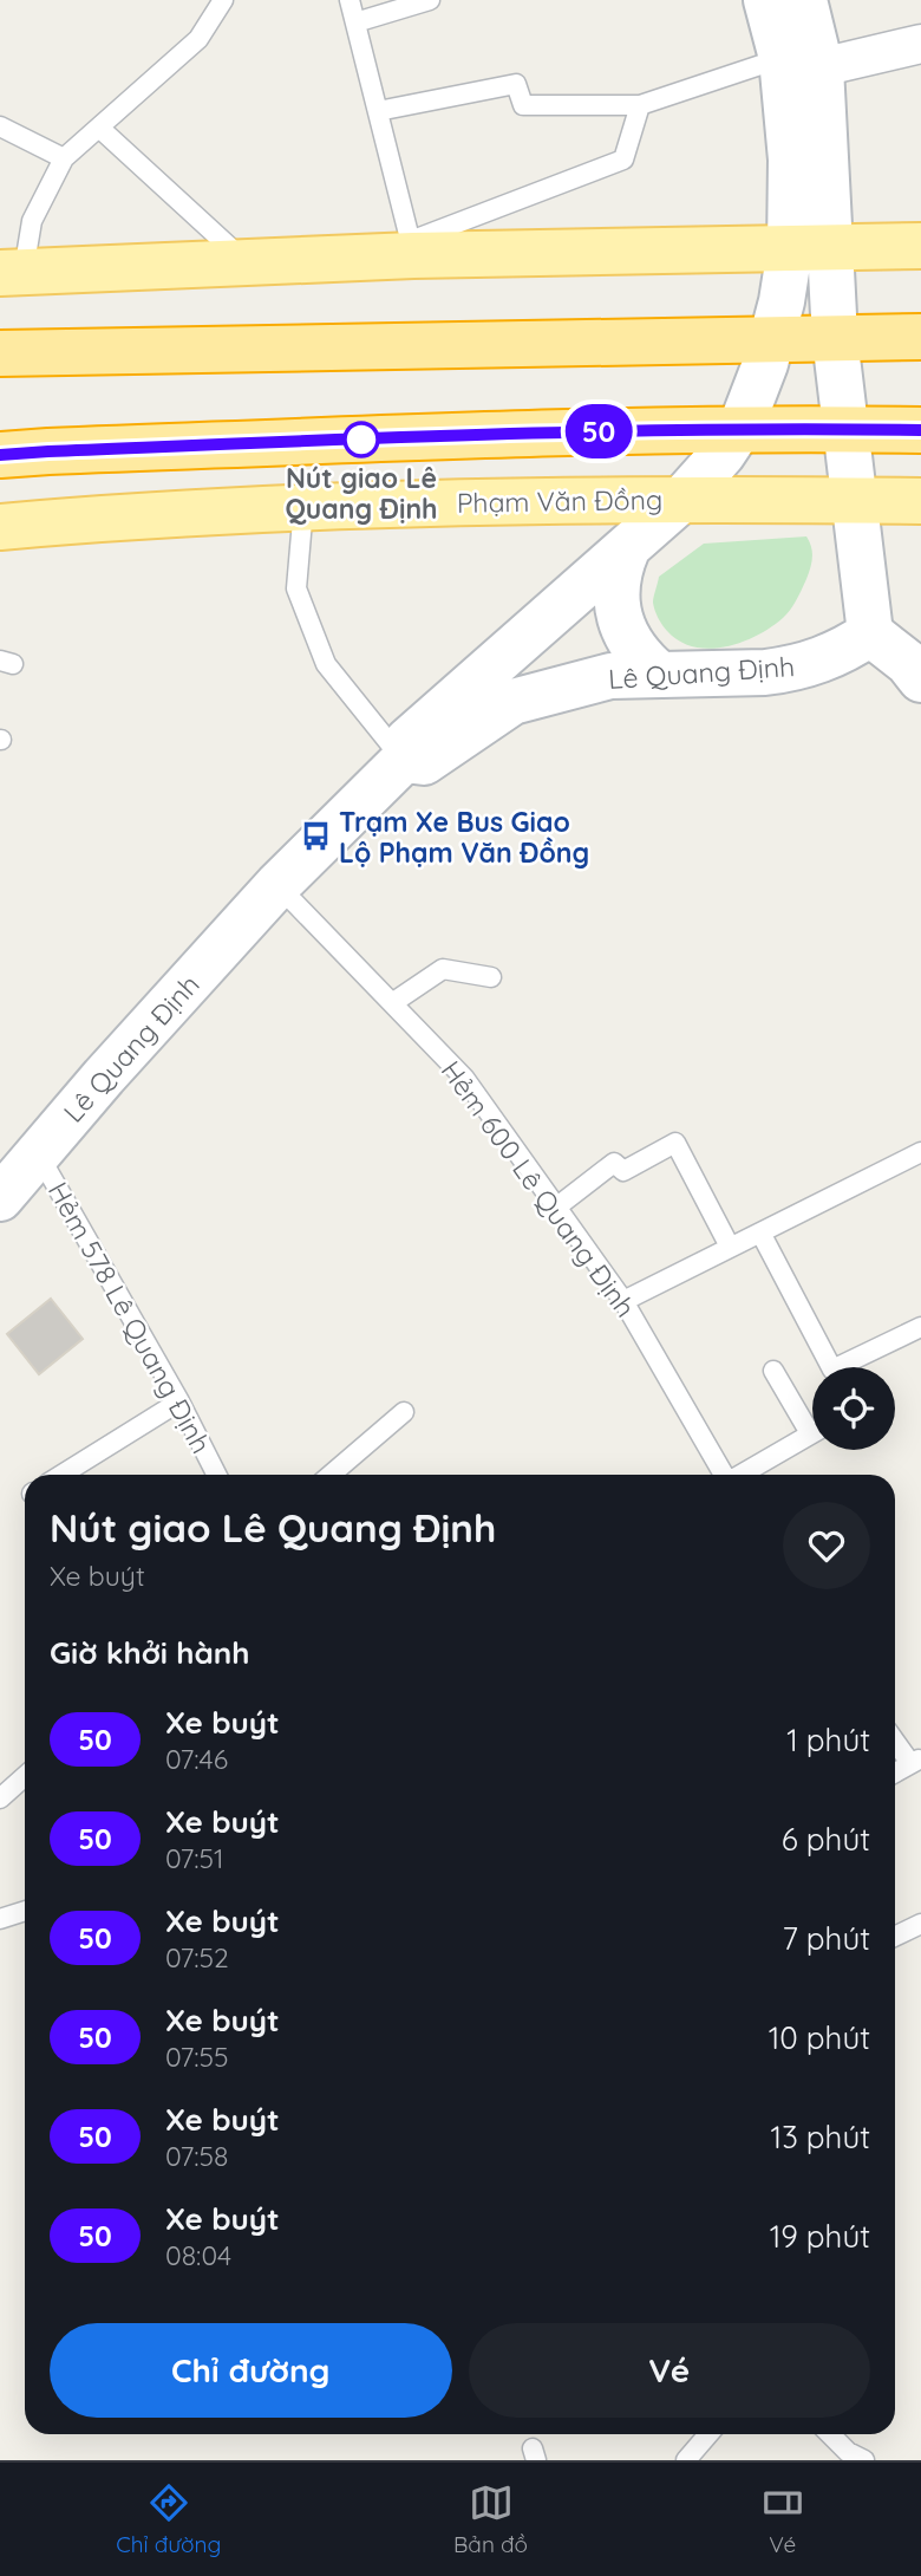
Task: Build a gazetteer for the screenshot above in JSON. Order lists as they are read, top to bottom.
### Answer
{
  "streets": {
    "main road": ["Phạm Văn Đồng", "Lê Quang Định"],
    "lane": ["Hẻm 600 Lê Quang Định", "Hẻm 578 Lê Quang Định"]
  },
  "crossings": [
    ["Phạm Văn Đồng", "Lê Quang Định"],
    ["Lê Quang Định", "Hẻm 600 Lê Quang Định"],
    ["Lê Quang Định", "Hẻm 578 Lê Quang Định"]
  ],
  "places": {
    "other": ["Nút giao Lê Quang Định"],
    "bus stop": ["Trạm Xe Bus Giao Lộ Phạm Văn Đồng"]
  },
  "lines": ["bus line 50"],
  "page": {
    "on_map": "50",
    "heading": [
      ["Nút giao Lê Quang Định", "Xe buýt"],
      "Giờ khởi hành"
    ],
    "list": [
      {
        "mark": "50",
        "name": "Xe buýt",
        "note": "07:46",
        "value": "1 phút"
      },
      {
        "mark": "50",
        "name": "Xe buýt",
        "note": "07:51",
        "value": "6 phút"
      },
      {
        "mark": "50",
        "name": "Xe buýt",
        "note": "07:52",
        "value": "7 phút"
      },
      {
        "mark": "50",
        "name": "Xe buýt",
        "note": "07:55",
        "value": "10 phút"
      },
      {
        "mark": "50",
        "name": "Xe buýt",
        "note": "07:58",
        "value": "13 phút"
      },
      {
        "mark": "50",
        "name": "Xe buýt",
        "note": "08:04",
        "value": "19 phút"
      }
    ],
    "buttons": ["Chỉ đường", "Vé"],
    "tabs": ["Chỉ đường", "Bản đồ", "Vé"]
  }
}
